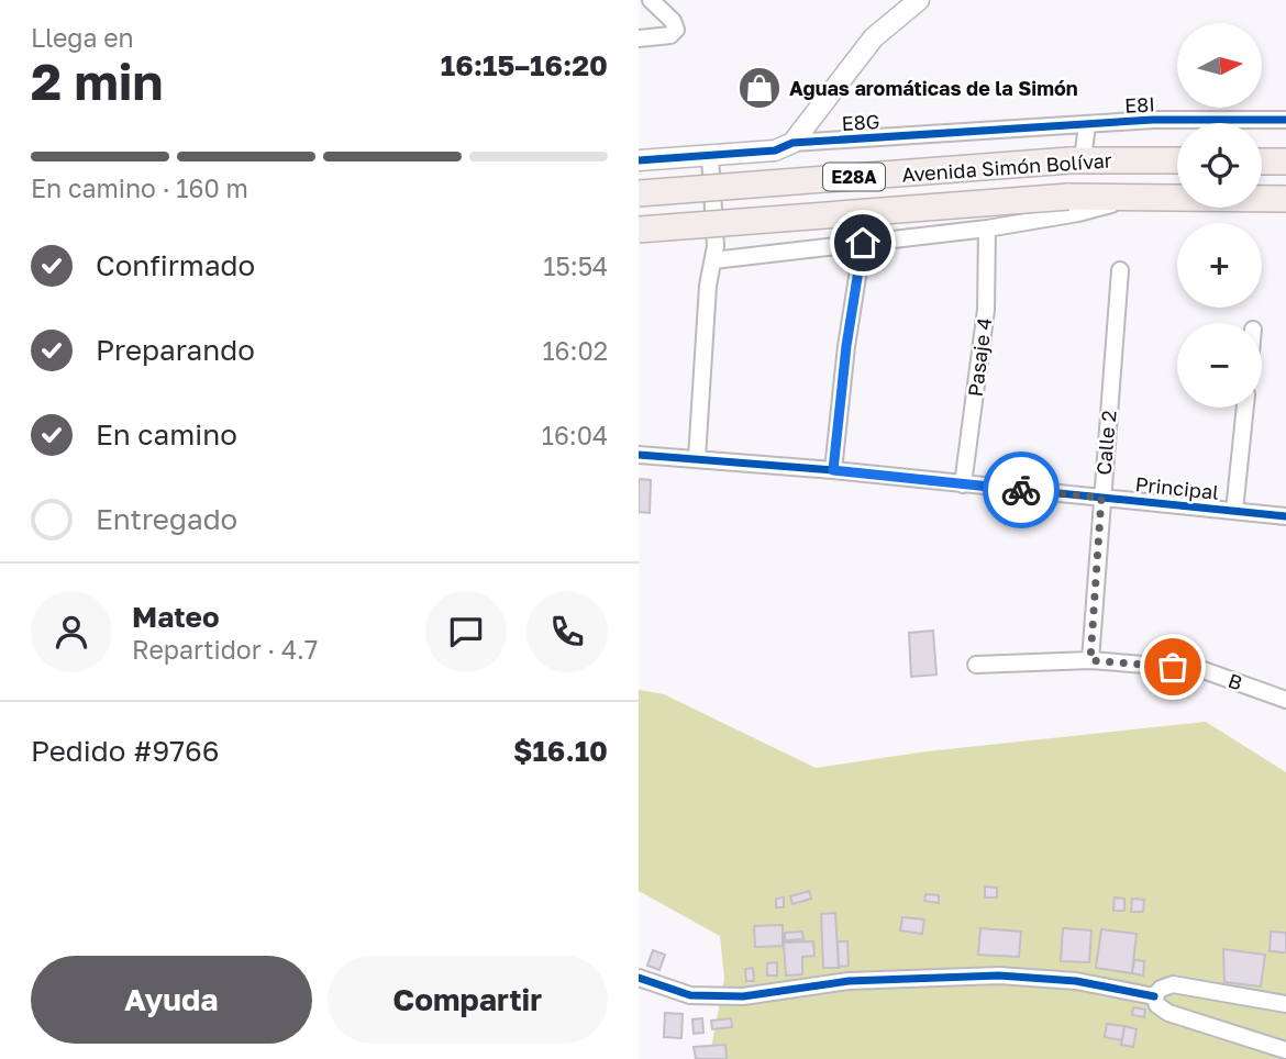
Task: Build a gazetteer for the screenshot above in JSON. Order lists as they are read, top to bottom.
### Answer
{
  "streets": {
    "highway": ["Avenida Simón Bolívar", "E28A"],
    "street": [
      "E8I",
      "E8G",
      "Pasaje 4",
      "Calle 2",
      "Principal",
      "B"
    ]
  },
  "crossings": [
    ["E8I", "E8G"],
    ["Pasaje 4", "Principal"],
    ["Calle 2", "Principal"],
    ["Calle 2", "B"]
  ],
  "places": {
    "shop": ["Aguas aromáticas de la Simón"]
  },
  "north": "right",
  "page": {
    "heading": ["2 min", "Llega en", "16:15–16:20"],
    "panel": [
      "Mateo",
      "Repartidor · 4.7",
      "Pedido #9766",
      "$16.10"
    ],
    "map_buttons": ["+", "−"],
    "bar": "En camino · 160 m",
    "list": [
      ["Confirmado", "15:54"],
      ["Preparando", "16:02"],
      ["En camino", "16:04"],
      "Entregado"
    ],
    "buttons": ["Ayuda", "Compartir"]
  }
}
